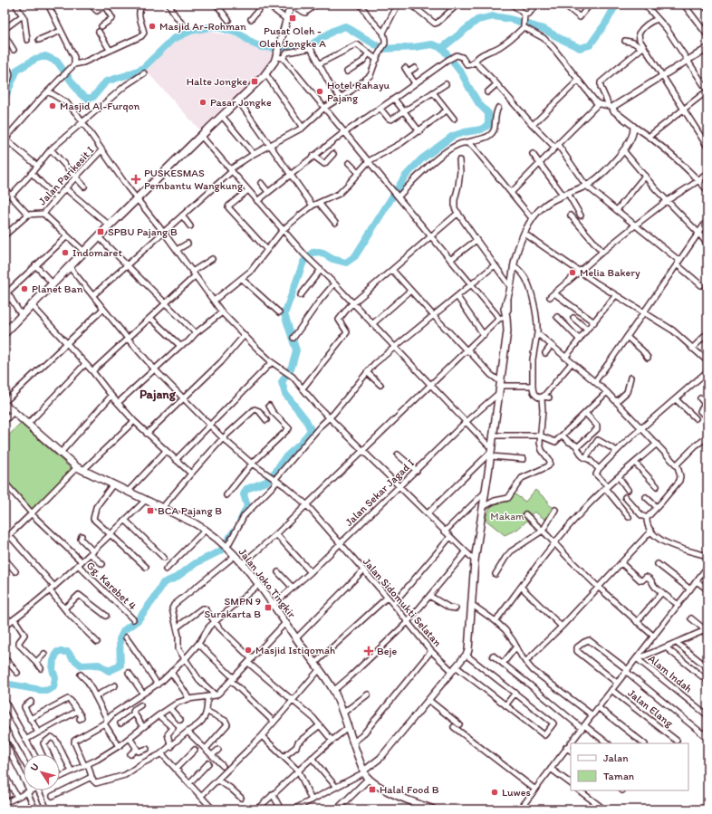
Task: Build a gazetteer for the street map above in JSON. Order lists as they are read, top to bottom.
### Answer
{
  "streets": {
    "main road": ["Jalan Joko Tingkir"],
    "street": [
      "Jalan Parikesit I",
      "Jalan Sekar Jagad I",
      "Gg. Karebet 4",
      "Jalan Sidomukti Selatan",
      "Alam Indah",
      "Jalan Elang"
    ]
  },
  "crossings": [
    ["Jalan Sekar Jagad I", "Jalan Joko Tingkir"],
    ["Jalan Sekar Jagad I", "Jalan Sidomukti Selatan"]
  ],
  "districts": ["Pajang"],
  "parks": ["Makam"],
  "places": {
    "transit": [
      "Pusat Oleh - Oleh Jongke A",
      "Halte Jongke",
      "SPBU Pajang B",
      "BCA Pajang B",
      "SMPN 9 Surakarta B",
      "Halal Food B"
    ],
    "other": [
      "Masjid Ar-Rohman",
      "Hotel Rahayu Pajang",
      "Pasar Jongke",
      "Masjid Al-Furqon",
      "Indomaret",
      "Melia Bakery",
      "Planet Ban",
      "Masjid Istiqomah",
      "Luwes"
    ],
    "health": ["PUSKESMAS Pembantu Wangkung", "Beje"]
  },
  "legend": ["Jalan", "Taman"],
  "north": "top left"
}
